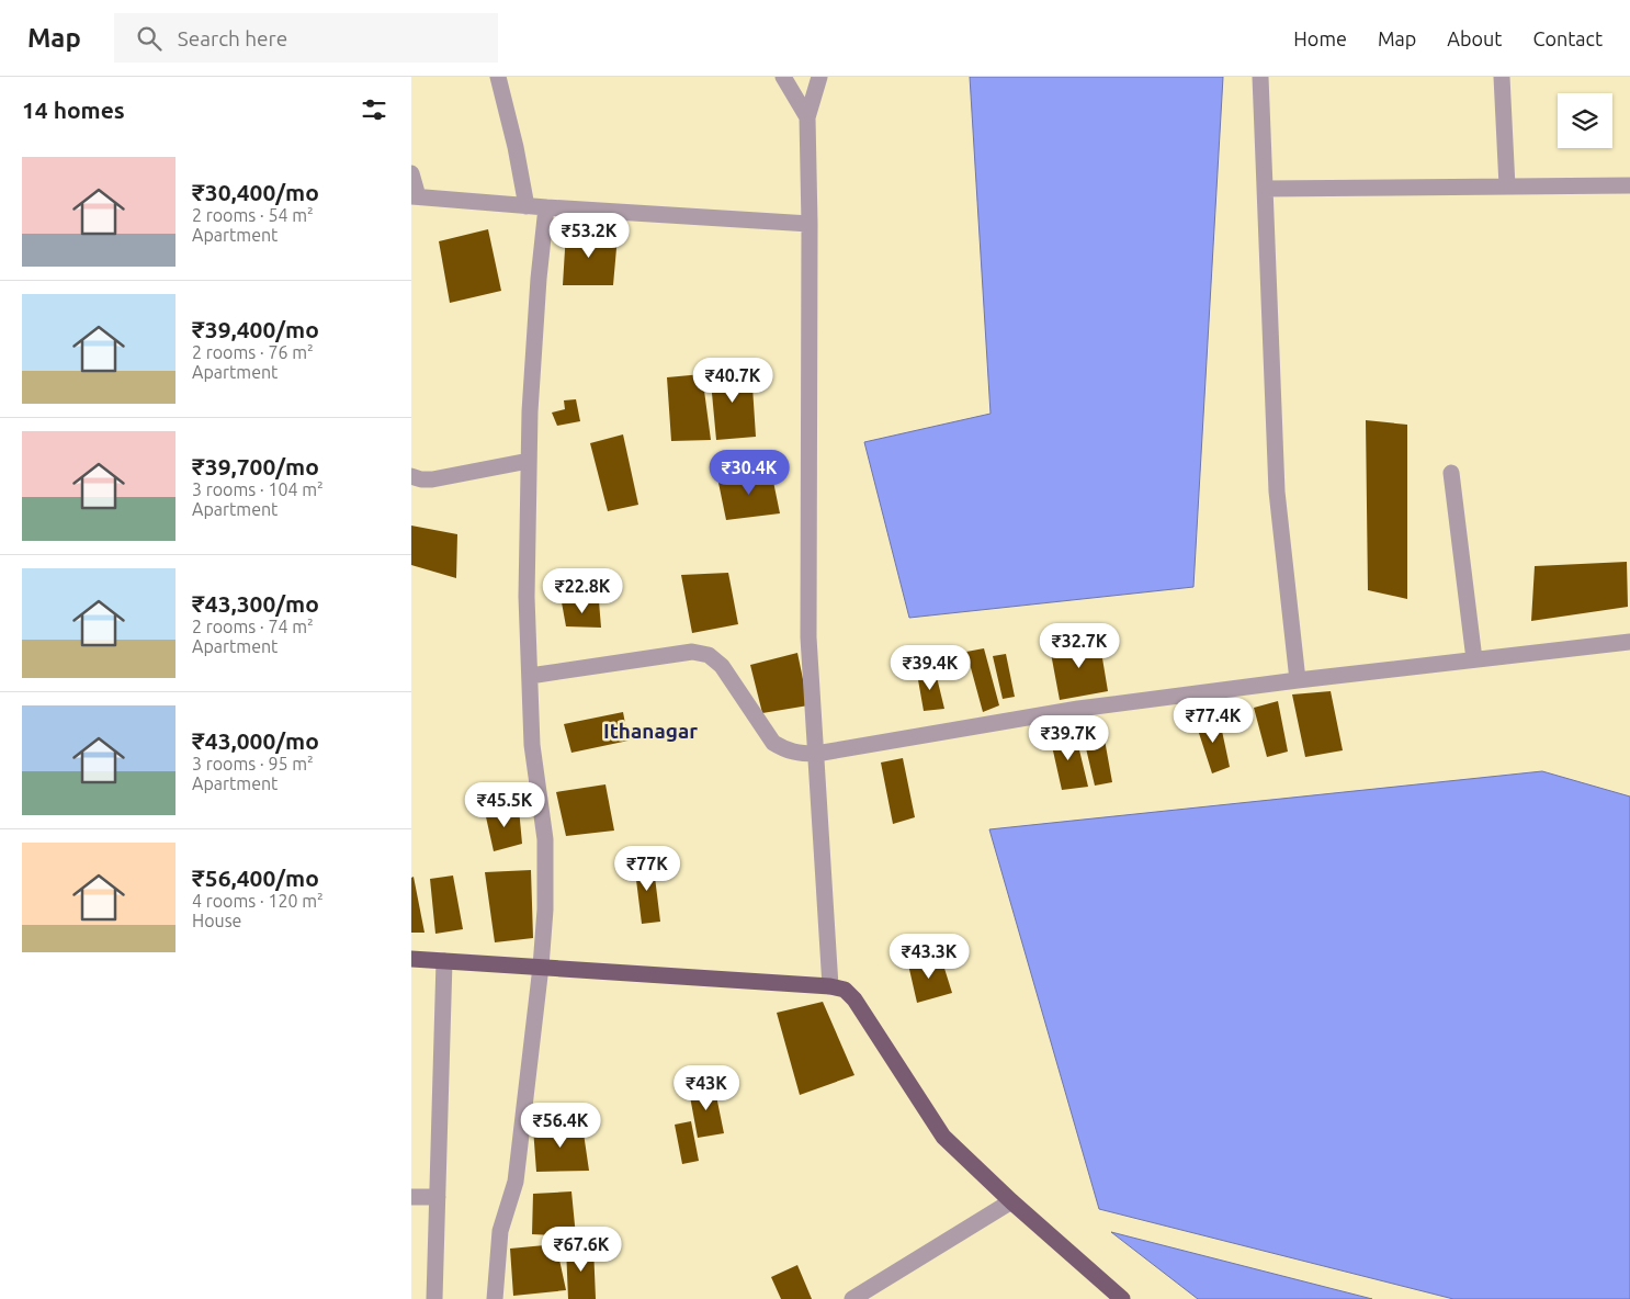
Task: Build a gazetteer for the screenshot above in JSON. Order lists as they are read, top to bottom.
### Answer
{
  "districts": ["Ithanagar"],
  "page": {
    "header": "Map",
    "search": "Search here",
    "nav": [
      "Home",
      "Map",
      "About",
      "Contact"
    ],
    "heading": "14 homes",
    "list": [
      {
        "name": "₹30,400/mo",
        "note": "2 rooms · 54 m² · Apartment"
      },
      {
        "name": "₹39,400/mo",
        "note": "2 rooms · 76 m² · Apartment"
      },
      {
        "name": "₹39,700/mo",
        "note": "3 rooms · 104 m² · Apartment"
      },
      {
        "name": "₹43,300/mo",
        "note": "2 rooms · 74 m² · Apartment"
      },
      {
        "name": "₹43,000/mo",
        "note": "3 rooms · 95 m² · Apartment"
      },
      {
        "name": "₹56,400/mo",
        "note": "4 rooms · 120 m² · House"
      }
    ],
    "price": [
      "₹53.2K",
      "₹40.7K",
      "₹30.4K",
      "₹22.8K",
      "₹32.7K",
      "₹39.4K",
      "₹77.4K",
      "₹39.7K",
      "₹45.5K",
      "₹77K",
      "₹43.3K",
      "₹43K",
      "₹56.4K",
      "₹67.6K"
    ]
  }
}
